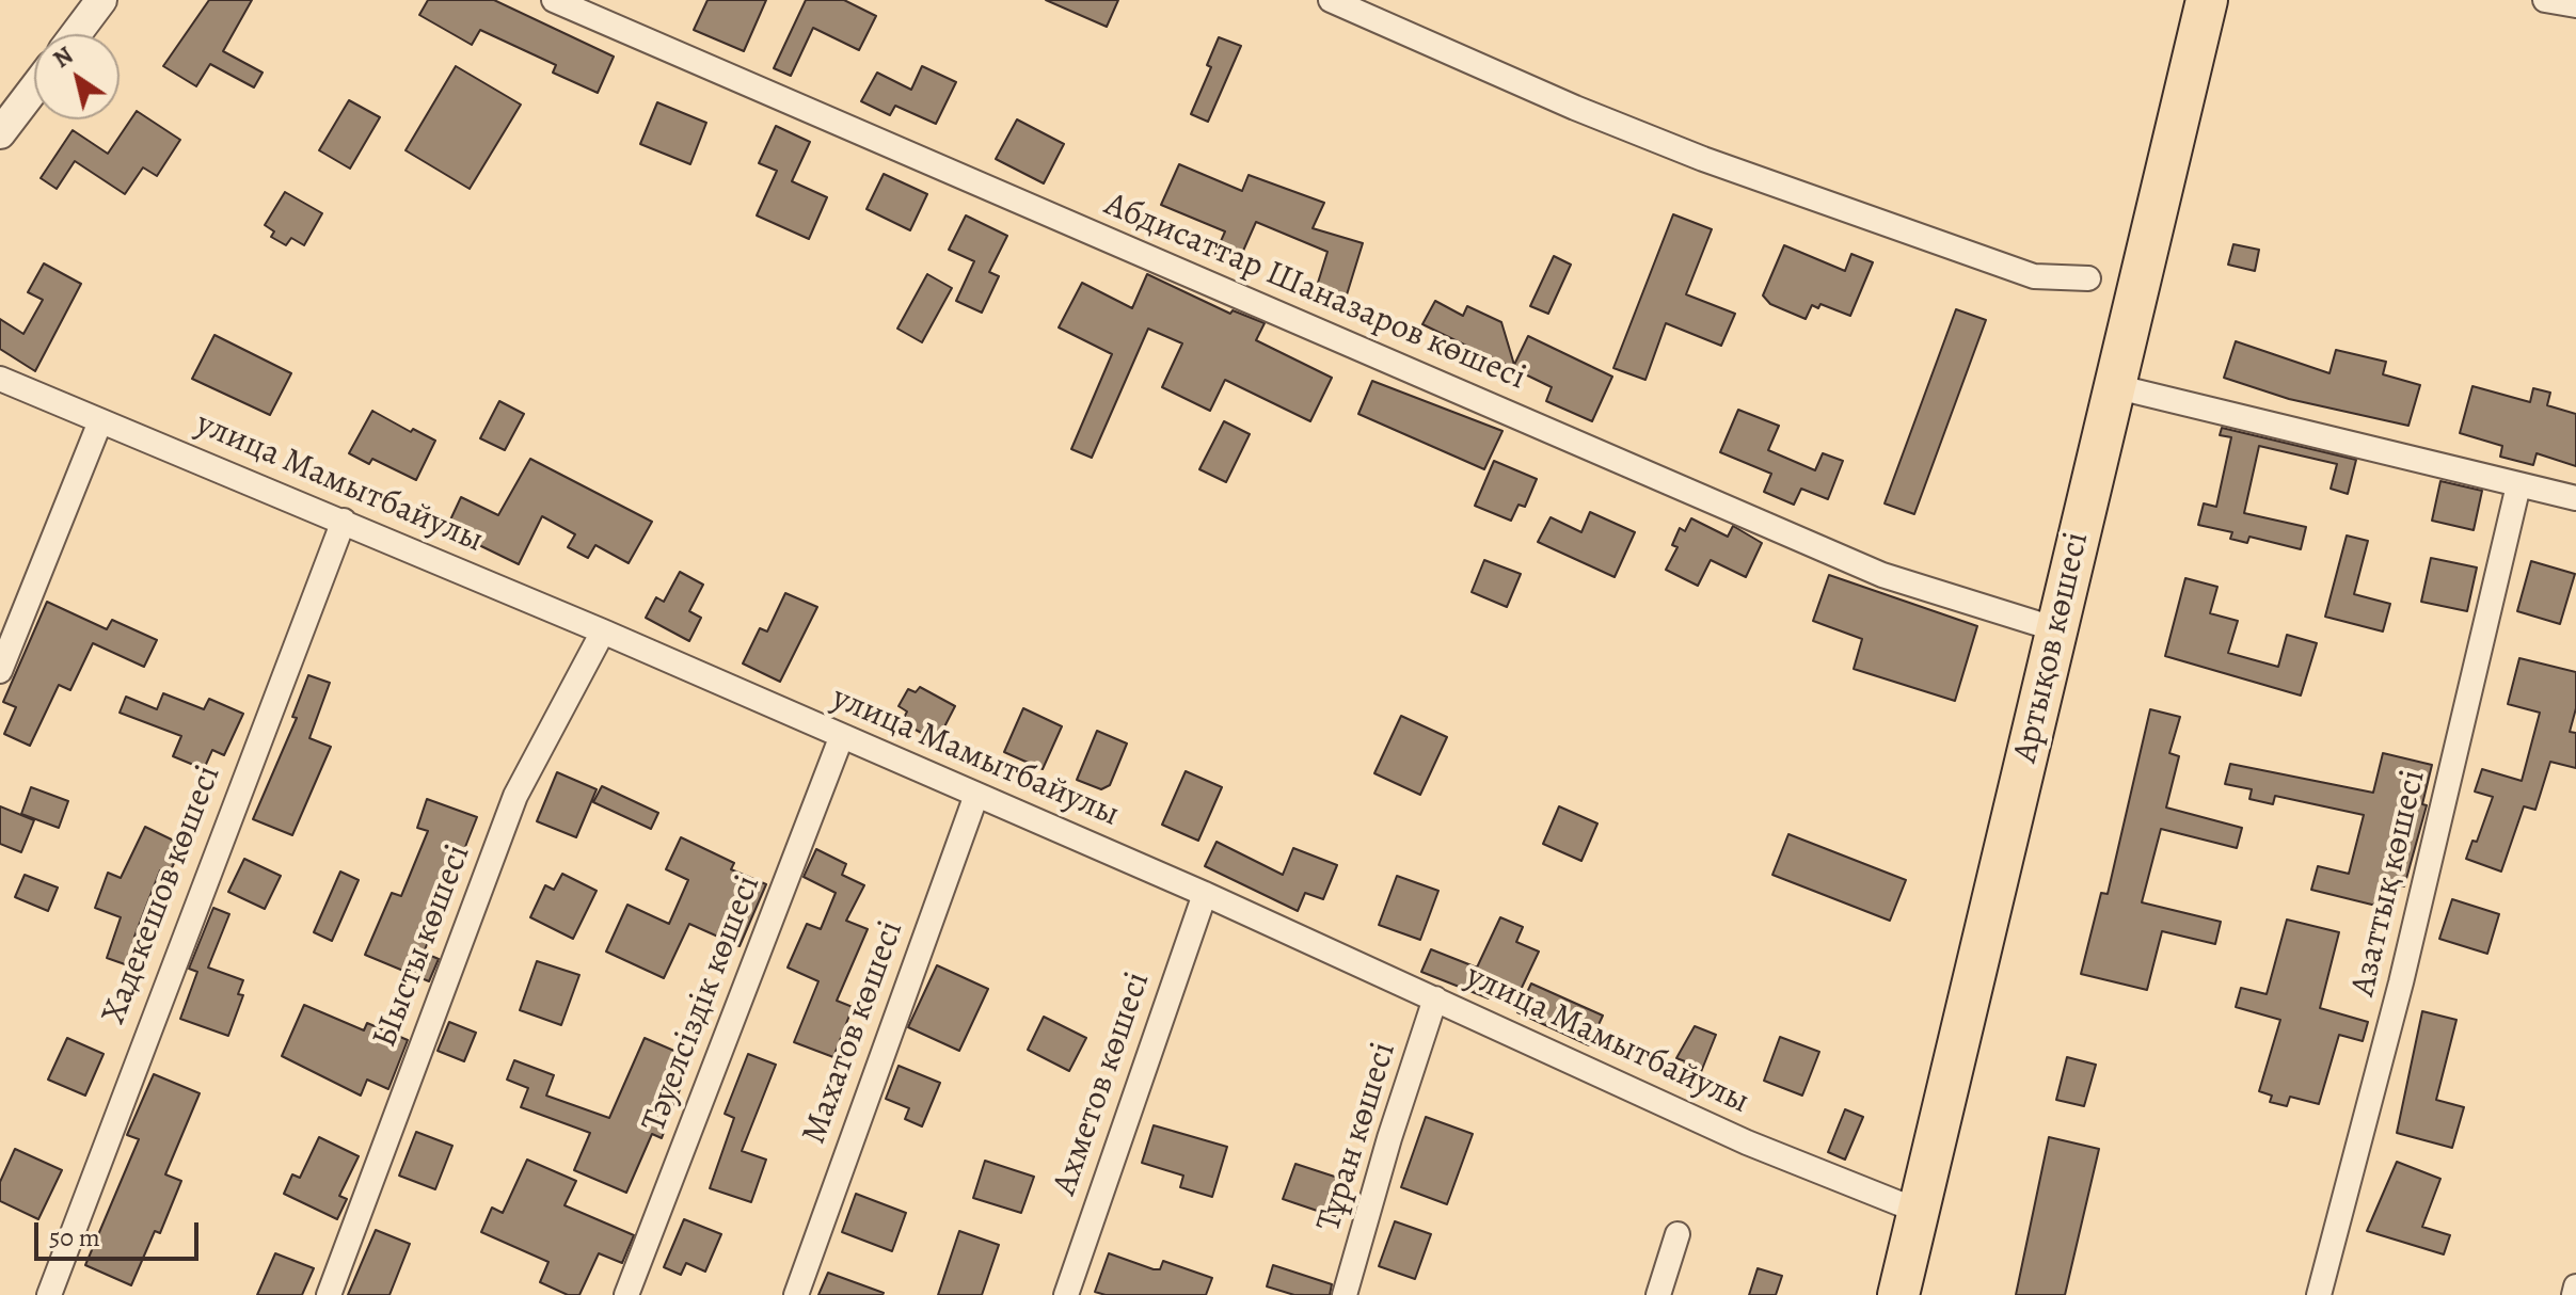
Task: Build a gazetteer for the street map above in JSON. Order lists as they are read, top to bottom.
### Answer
{
  "streets": {
    "highway": ["Артықов көшесі"],
    "street": [
      "Абдисаттар Шаназаров көшесі",
      "улица Мамытбайулы",
      "Азаттық көшесі",
      "Хадекешов көшесі",
      "Ыысты көшесі",
      "Тәуелсіздік көшесі",
      "Махатов көшесі",
      "Ахметов көшесі",
      "Тұран көшесі"
    ]
  },
  "crossings": [
    ["Абдисаттар Шаназаров көшесі", "Артықов көшесі"],
    ["улица Мамытбайулы", "Артықов көшесі"],
    ["улица Мамытбайулы", "Хадекешов көшесі"],
    ["улица Мамытбайулы", "Ыысты көшесі"],
    ["улица Мамытбайулы", "Тәуелсіздік көшесі"],
    ["улица Мамытбайулы", "Махатов көшесі"],
    ["улица Мамытбайулы", "Ахметов көшесі"],
    ["улица Мамытбайулы", "Тұран көшесі"]
  ],
  "scale_bar": "50 m",
  "north": "top left"
}
